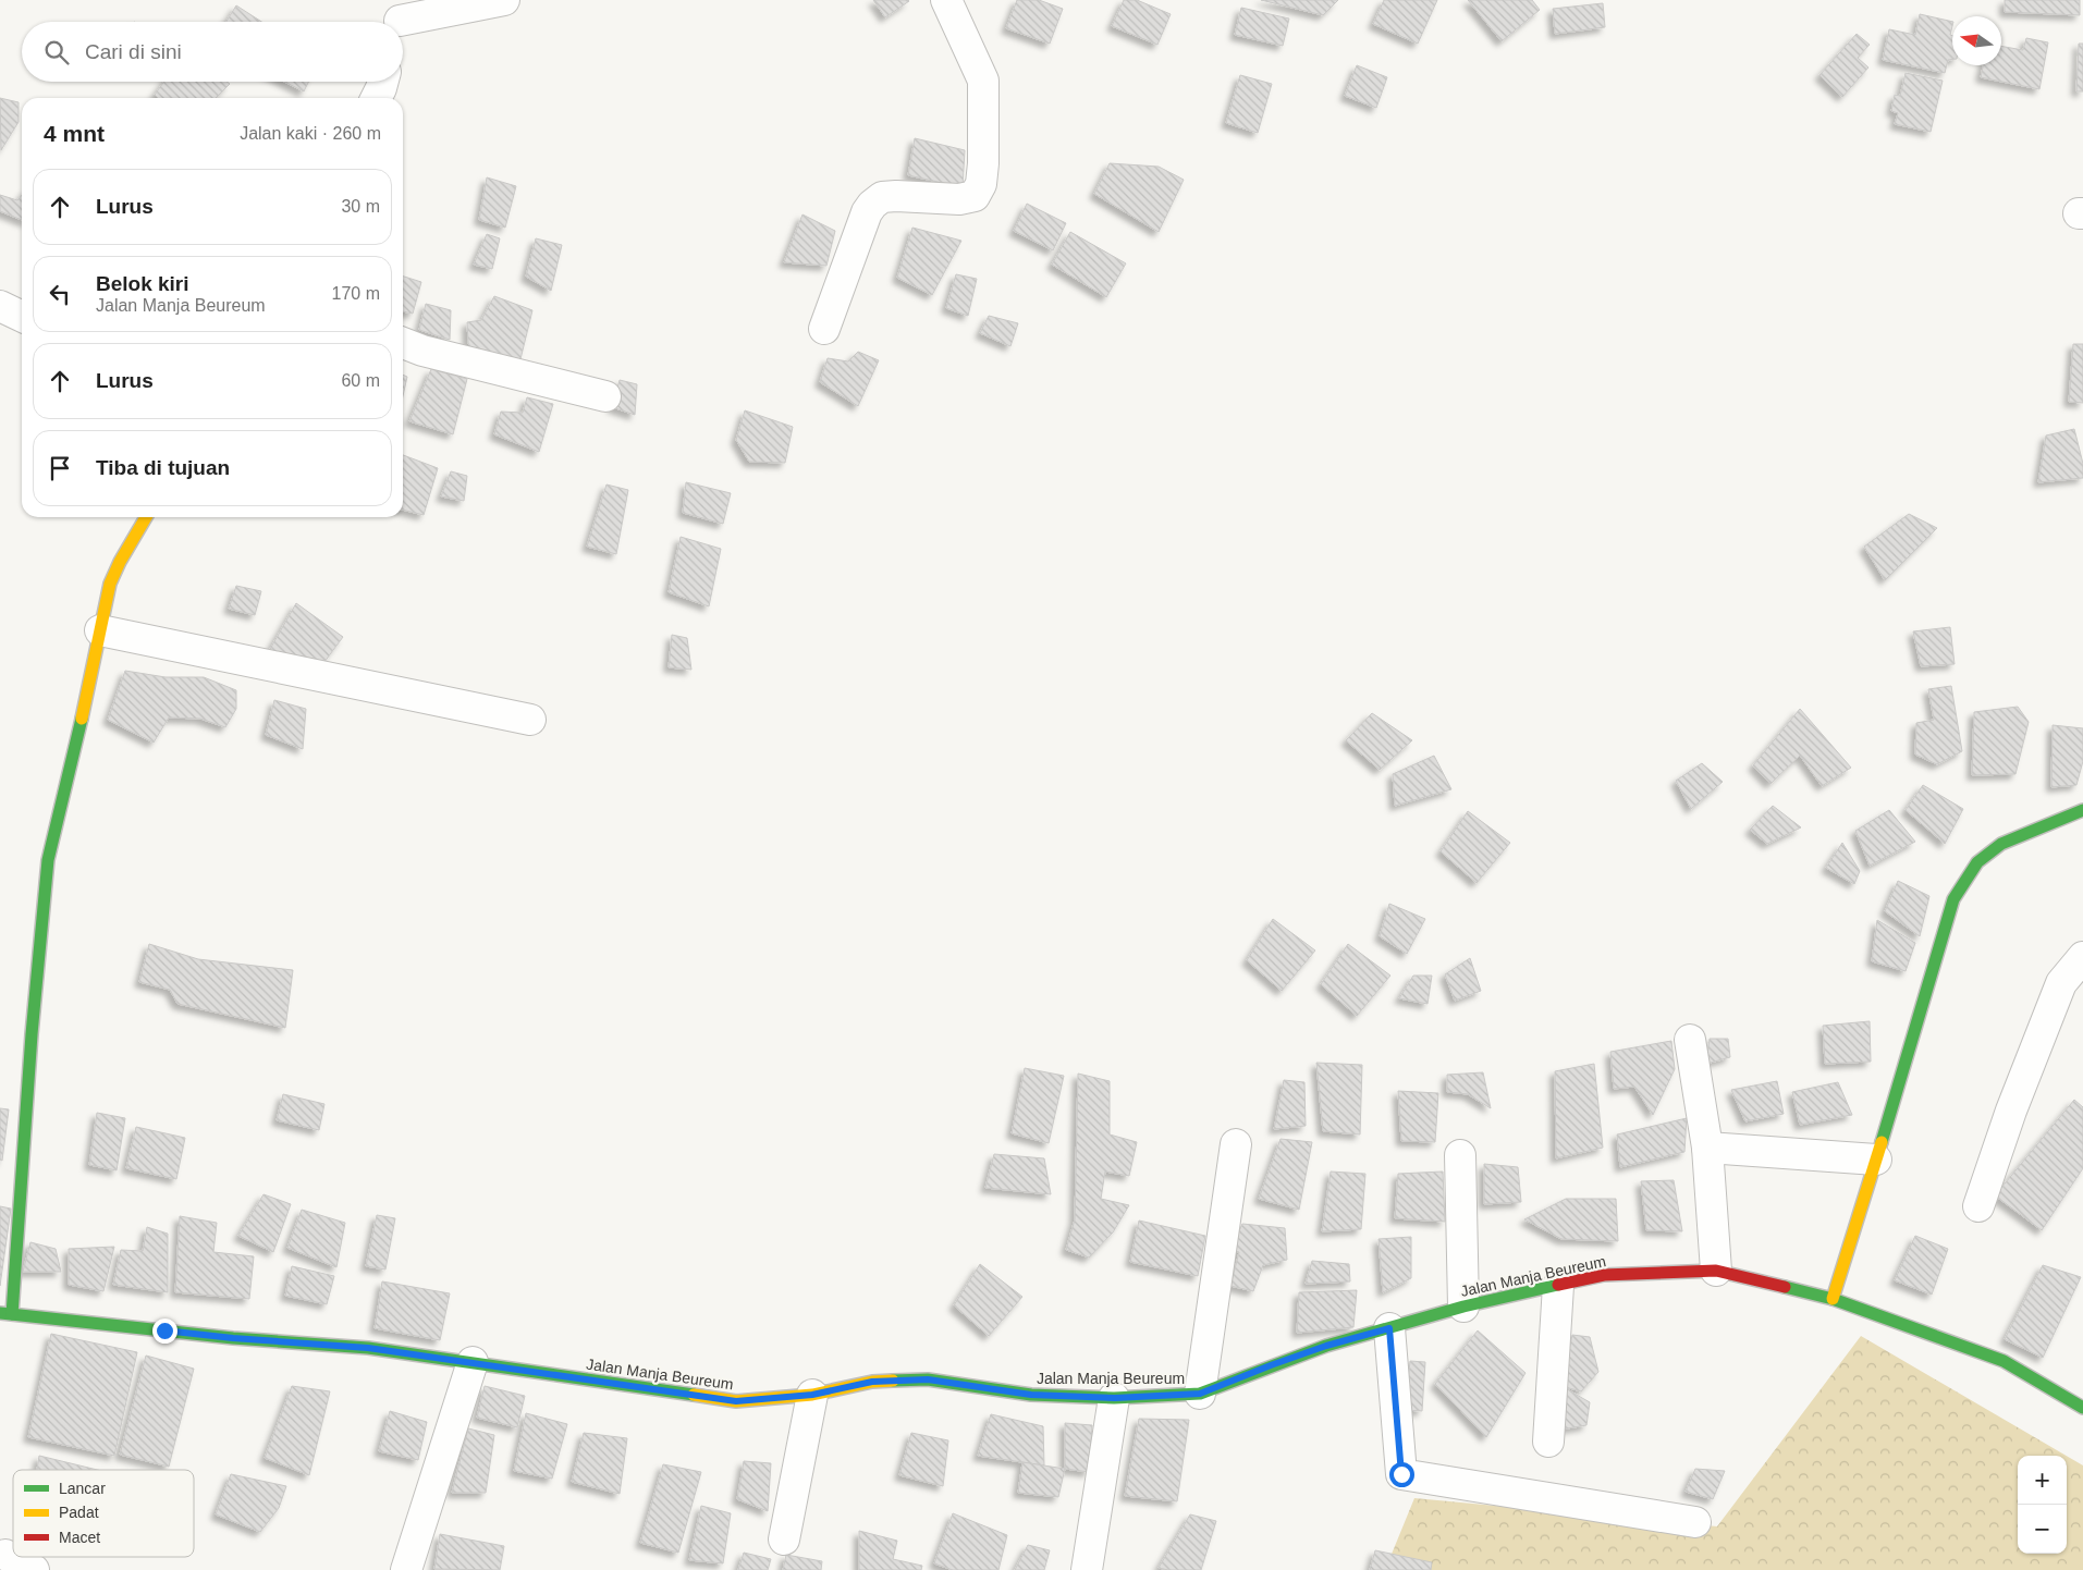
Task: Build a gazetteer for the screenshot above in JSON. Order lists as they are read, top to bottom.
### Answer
{
  "streets": {
    "street": ["Jalan Manja Beureum"]
  },
  "legend": ["Lancar", "Padat", "Macet"],
  "north": "left",
  "page": {
    "search": "Cari di sini",
    "heading": ["4 mnt", "Jalan kaki · 260 m"],
    "list": [
      ["Lurus", "30 m"],
      ["Belok kiri", "Jalan Manja Beureum", "170 m"],
      ["Lurus", "60 m"],
      "Tiba di tujuan"
    ],
    "map_buttons": ["+", "−"]
  }
}
